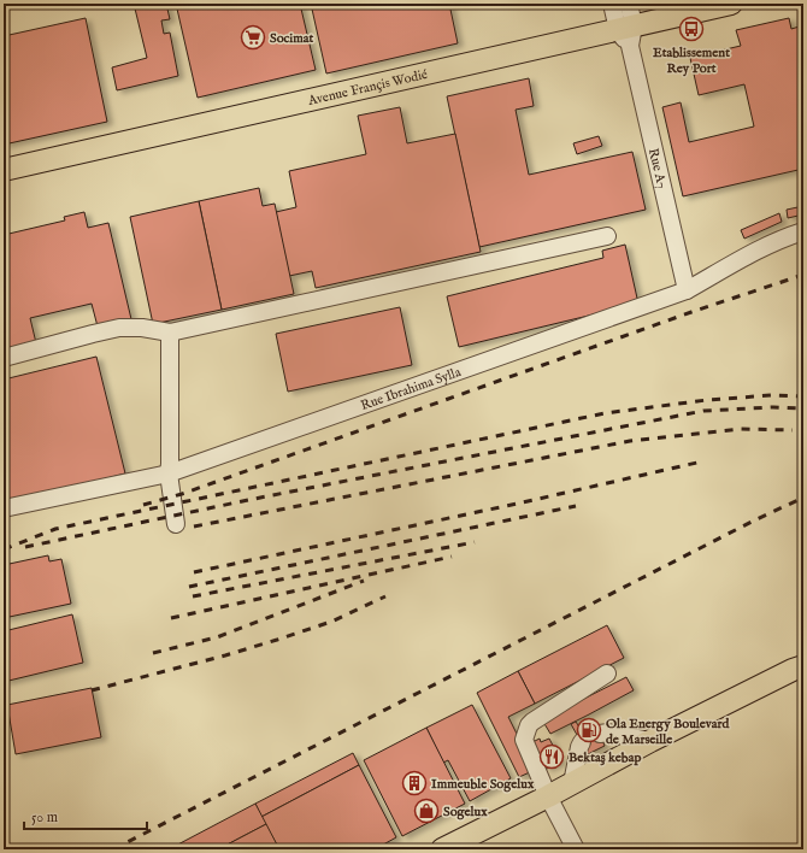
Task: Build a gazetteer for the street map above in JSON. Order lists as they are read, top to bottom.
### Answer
{
  "streets": {
    "main road": ["Avenue Françis Wodié"],
    "street": ["Rue A7", "Rue Ibrahima Sylla"]
  },
  "crossings": [
    ["Avenue Françis Wodié", "Rue A7"],
    ["Rue A7", "Rue Ibrahima Sylla"]
  ],
  "places": {
    "bus stop": ["Etablissement Rey Port"],
    "supermarket": ["Socimat"],
    "fuel station": ["Ola Energy Boulevard de Marseille"],
    "restaurant": ["Bektaş kebap"],
    "building": ["Immeuble Sogelux"],
    "shop": ["Sogelux"]
  },
  "scale_bar": "50 m"
}
